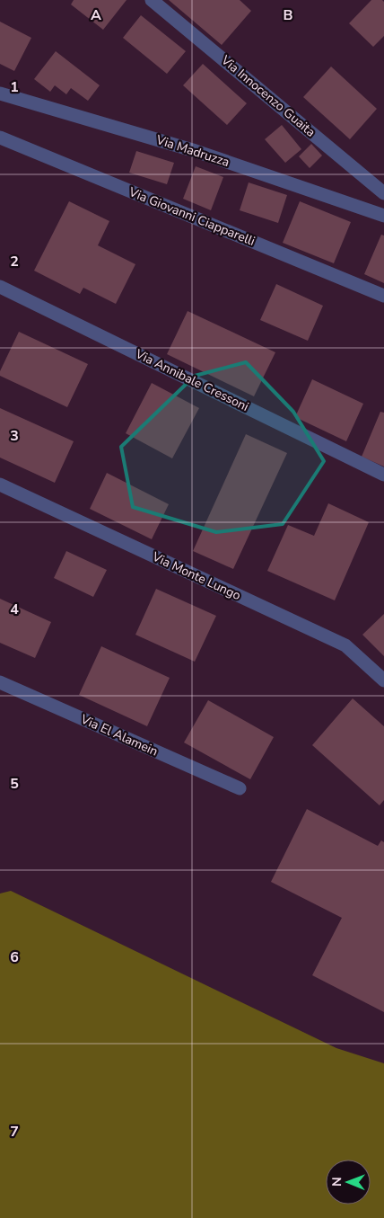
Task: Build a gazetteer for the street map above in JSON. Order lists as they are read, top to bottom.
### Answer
{
  "streets": {
    "street": [
      "Via Innocenzo Guaita",
      "Via Madruzza",
      "Via Giovanni Ciapparelli",
      "Via Annibale Cressoni",
      "Via Monte Lungo",
      "Via El Alamein"
    ]
  },
  "north": "left",
  "grid": {
    "columns": ["A", "B"],
    "rows": [
      "1",
      "2",
      "3",
      "4",
      "5",
      "6",
      "7"
    ]
  }
}
